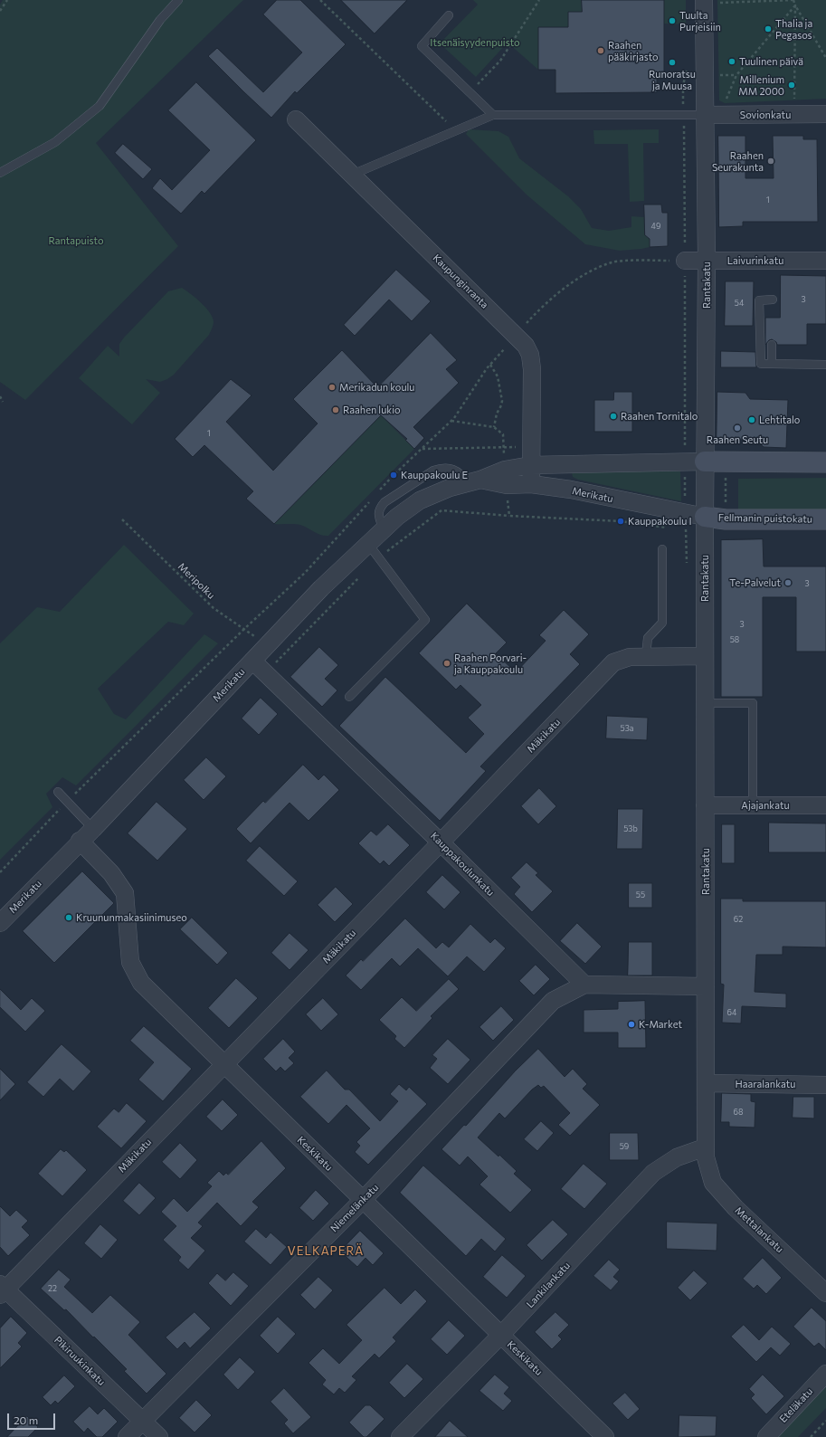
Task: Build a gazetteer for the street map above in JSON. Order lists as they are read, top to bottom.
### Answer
{
  "streets": {
    "street": [
      "Sovionkatu",
      "Laivurinkatu",
      "Kaupunginranta",
      "Rantakatu",
      "Merikatu",
      "Fellmanin puistokatu",
      "Mäkikatu",
      "Ajajankatu",
      "Kauppakoulunkatu",
      "Haaralankatu",
      "Keskikatu",
      "Niemelänkatu",
      "Mettalankatu",
      "Lankilankatu",
      "Pikiruukinkatu",
      "Eteläkatu"
    ],
    "path": ["Meripolku"]
  },
  "crossings": [
    ["Sovionkatu", "Rantakatu"],
    ["Laivurinkatu", "Rantakatu"],
    ["Kaupunginranta", "Merikatu"],
    ["Rantakatu", "Merikatu"],
    ["Rantakatu", "Fellmanin puistokatu"],
    ["Rantakatu", "Mäkikatu"],
    ["Rantakatu", "Ajajankatu"],
    ["Rantakatu", "Haaralankatu"],
    ["Rantakatu", "Mettalankatu"],
    ["Rantakatu", "Lankilankatu"],
    ["Merikatu", "Fellmanin puistokatu"],
    ["Merikatu", "Meripolku"],
    ["Merikatu", "Kauppakoulunkatu"],
    ["Merikatu", "Keskikatu"],
    ["Mäkikatu", "Kauppakoulunkatu"],
    ["Mäkikatu", "Keskikatu"],
    ["Mäkikatu", "Pikiruukinkatu"],
    ["Kauppakoulunkatu", "Niemelänkatu"],
    ["Keskikatu", "Niemelänkatu"],
    ["Keskikatu", "Lankilankatu"],
    ["Niemelänkatu", "Pikiruukinkatu"],
    ["Mettalankatu", "Lankilankatu"]
  ],
  "districts": ["VELKAPERÄ"],
  "parks": ["Itsenäisyydenpuisto", "Rantapuisto"],
  "places": [
    "Tuulta Purjeisiin",
    "Thalia ja Pegasos",
    "Raahen pääkirjasto",
    "Tuulinen päivä",
    "Runoratsu ja Muusa",
    "Millenium MM 2000",
    "Raahen Seurakunta",
    "Merikadun koulu",
    "Raahen lukio",
    "Raahen Tornitalo",
    "Lehtitalo",
    "Raahen Seutu",
    "Kauppakoulu E",
    "Kauppakoulu I",
    "Te-Palvelut",
    "Raahen Porvari- ja Kauppakoulu",
    "Kruununmakasiinimuseo",
    "K-Market"
  ],
  "house_numbers": [
    "1",
    "49",
    "3",
    "54",
    "1",
    "3",
    "3",
    "58",
    "53a",
    "53b",
    "55",
    "62",
    "64",
    "68",
    "59",
    "22"
  ],
  "scale_bar": "20 m"
}
